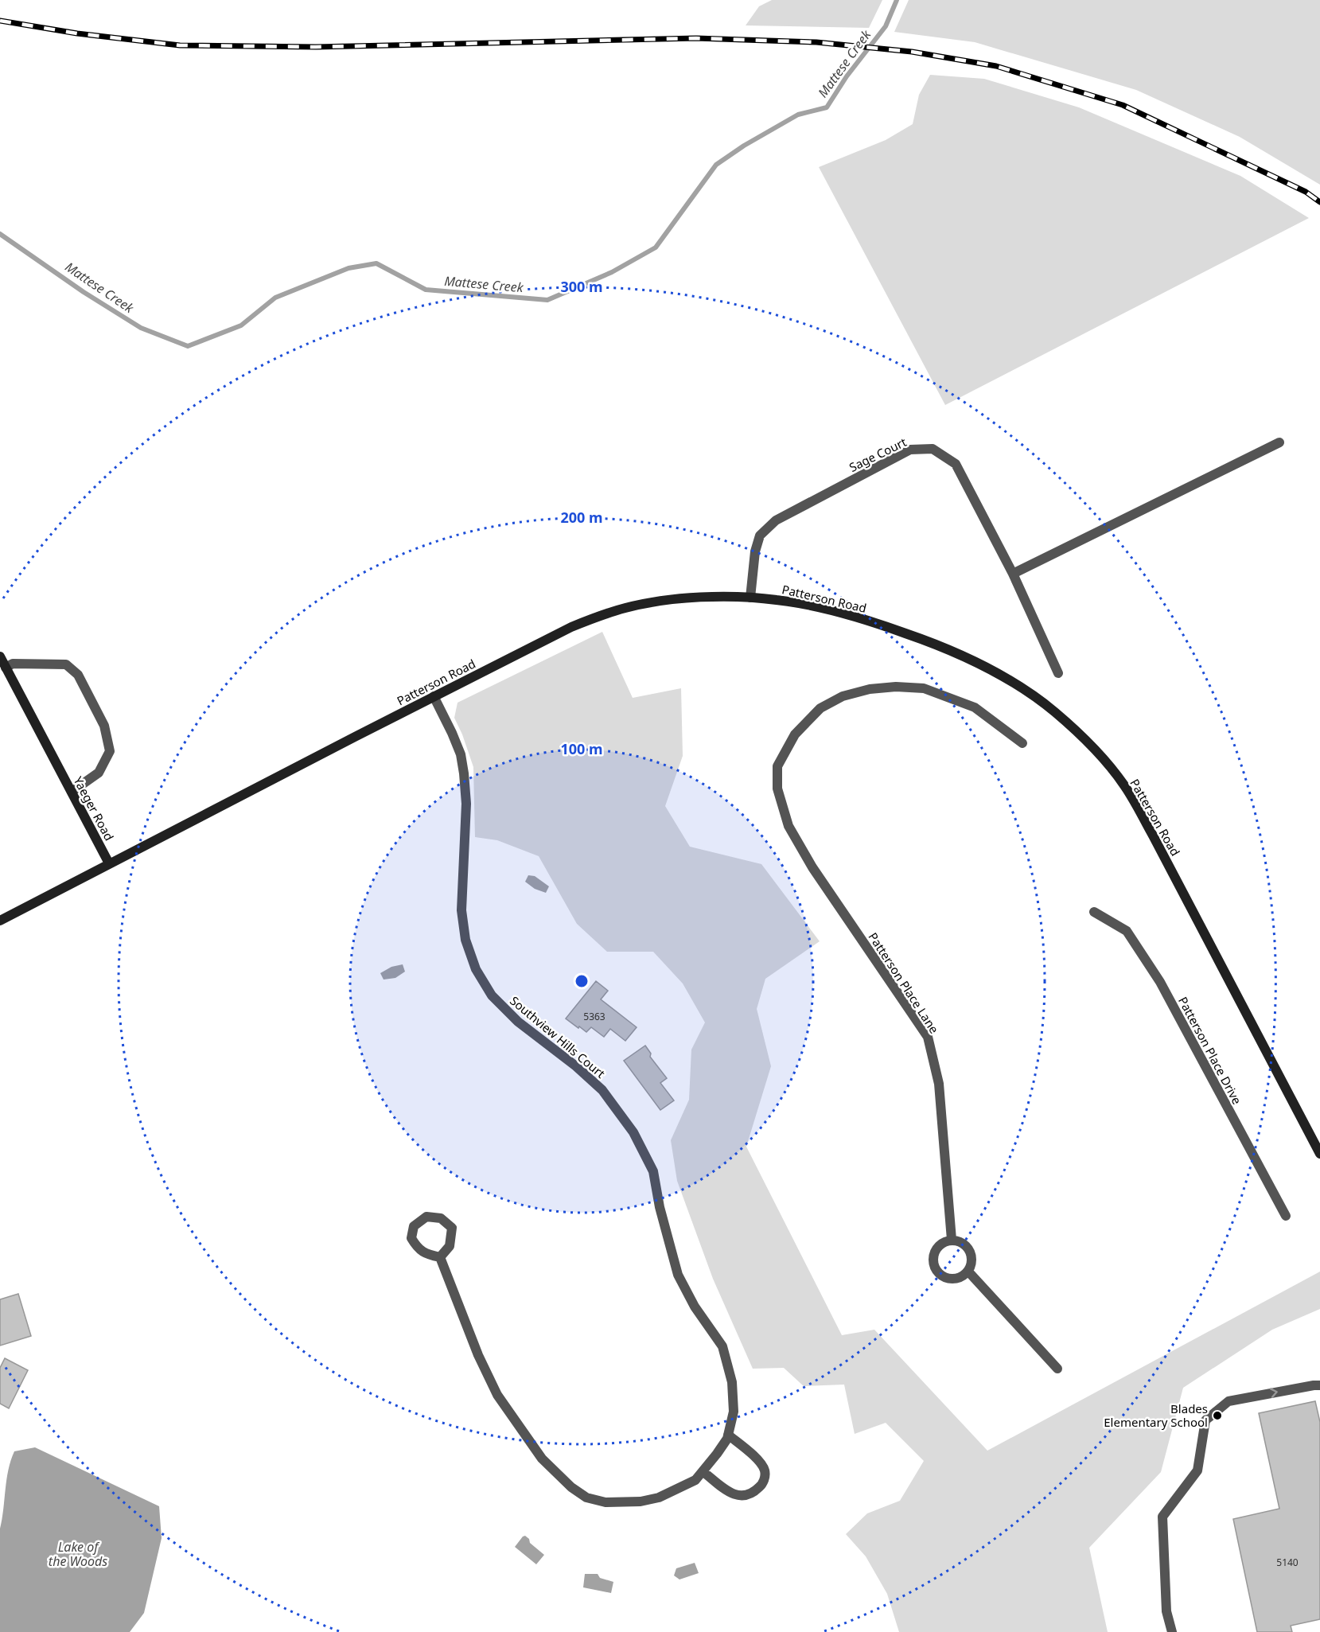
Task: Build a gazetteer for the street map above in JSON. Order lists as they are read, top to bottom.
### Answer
{
  "streets": {
    "street": [
      "Sage Court",
      "Patterson Road",
      "Yaeger Road",
      "Patterson Place Lane",
      "Southview Hills Court",
      "Patterson Place Drive"
    ]
  },
  "crossings": [
    ["Sage Court", "Patterson Road"],
    ["Patterson Road", "Yaeger Road"],
    ["Patterson Road", "Southview Hills Court"]
  ],
  "water": ["Mattese Creek", "Lake of the Woods"],
  "places": ["Blades Elementary School"],
  "house_numbers": ["5363", "5140"],
  "rings": ["300 m", "200 m", "100 m"]
}
